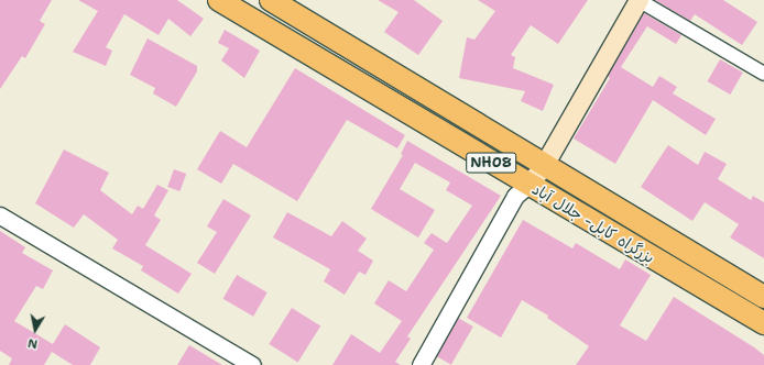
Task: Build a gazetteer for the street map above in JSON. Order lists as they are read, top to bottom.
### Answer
{
  "streets": {
    "highway": ["NH08", "بزرگراه کابل- جلال آباد"]
  },
  "north": "bottom"
}
